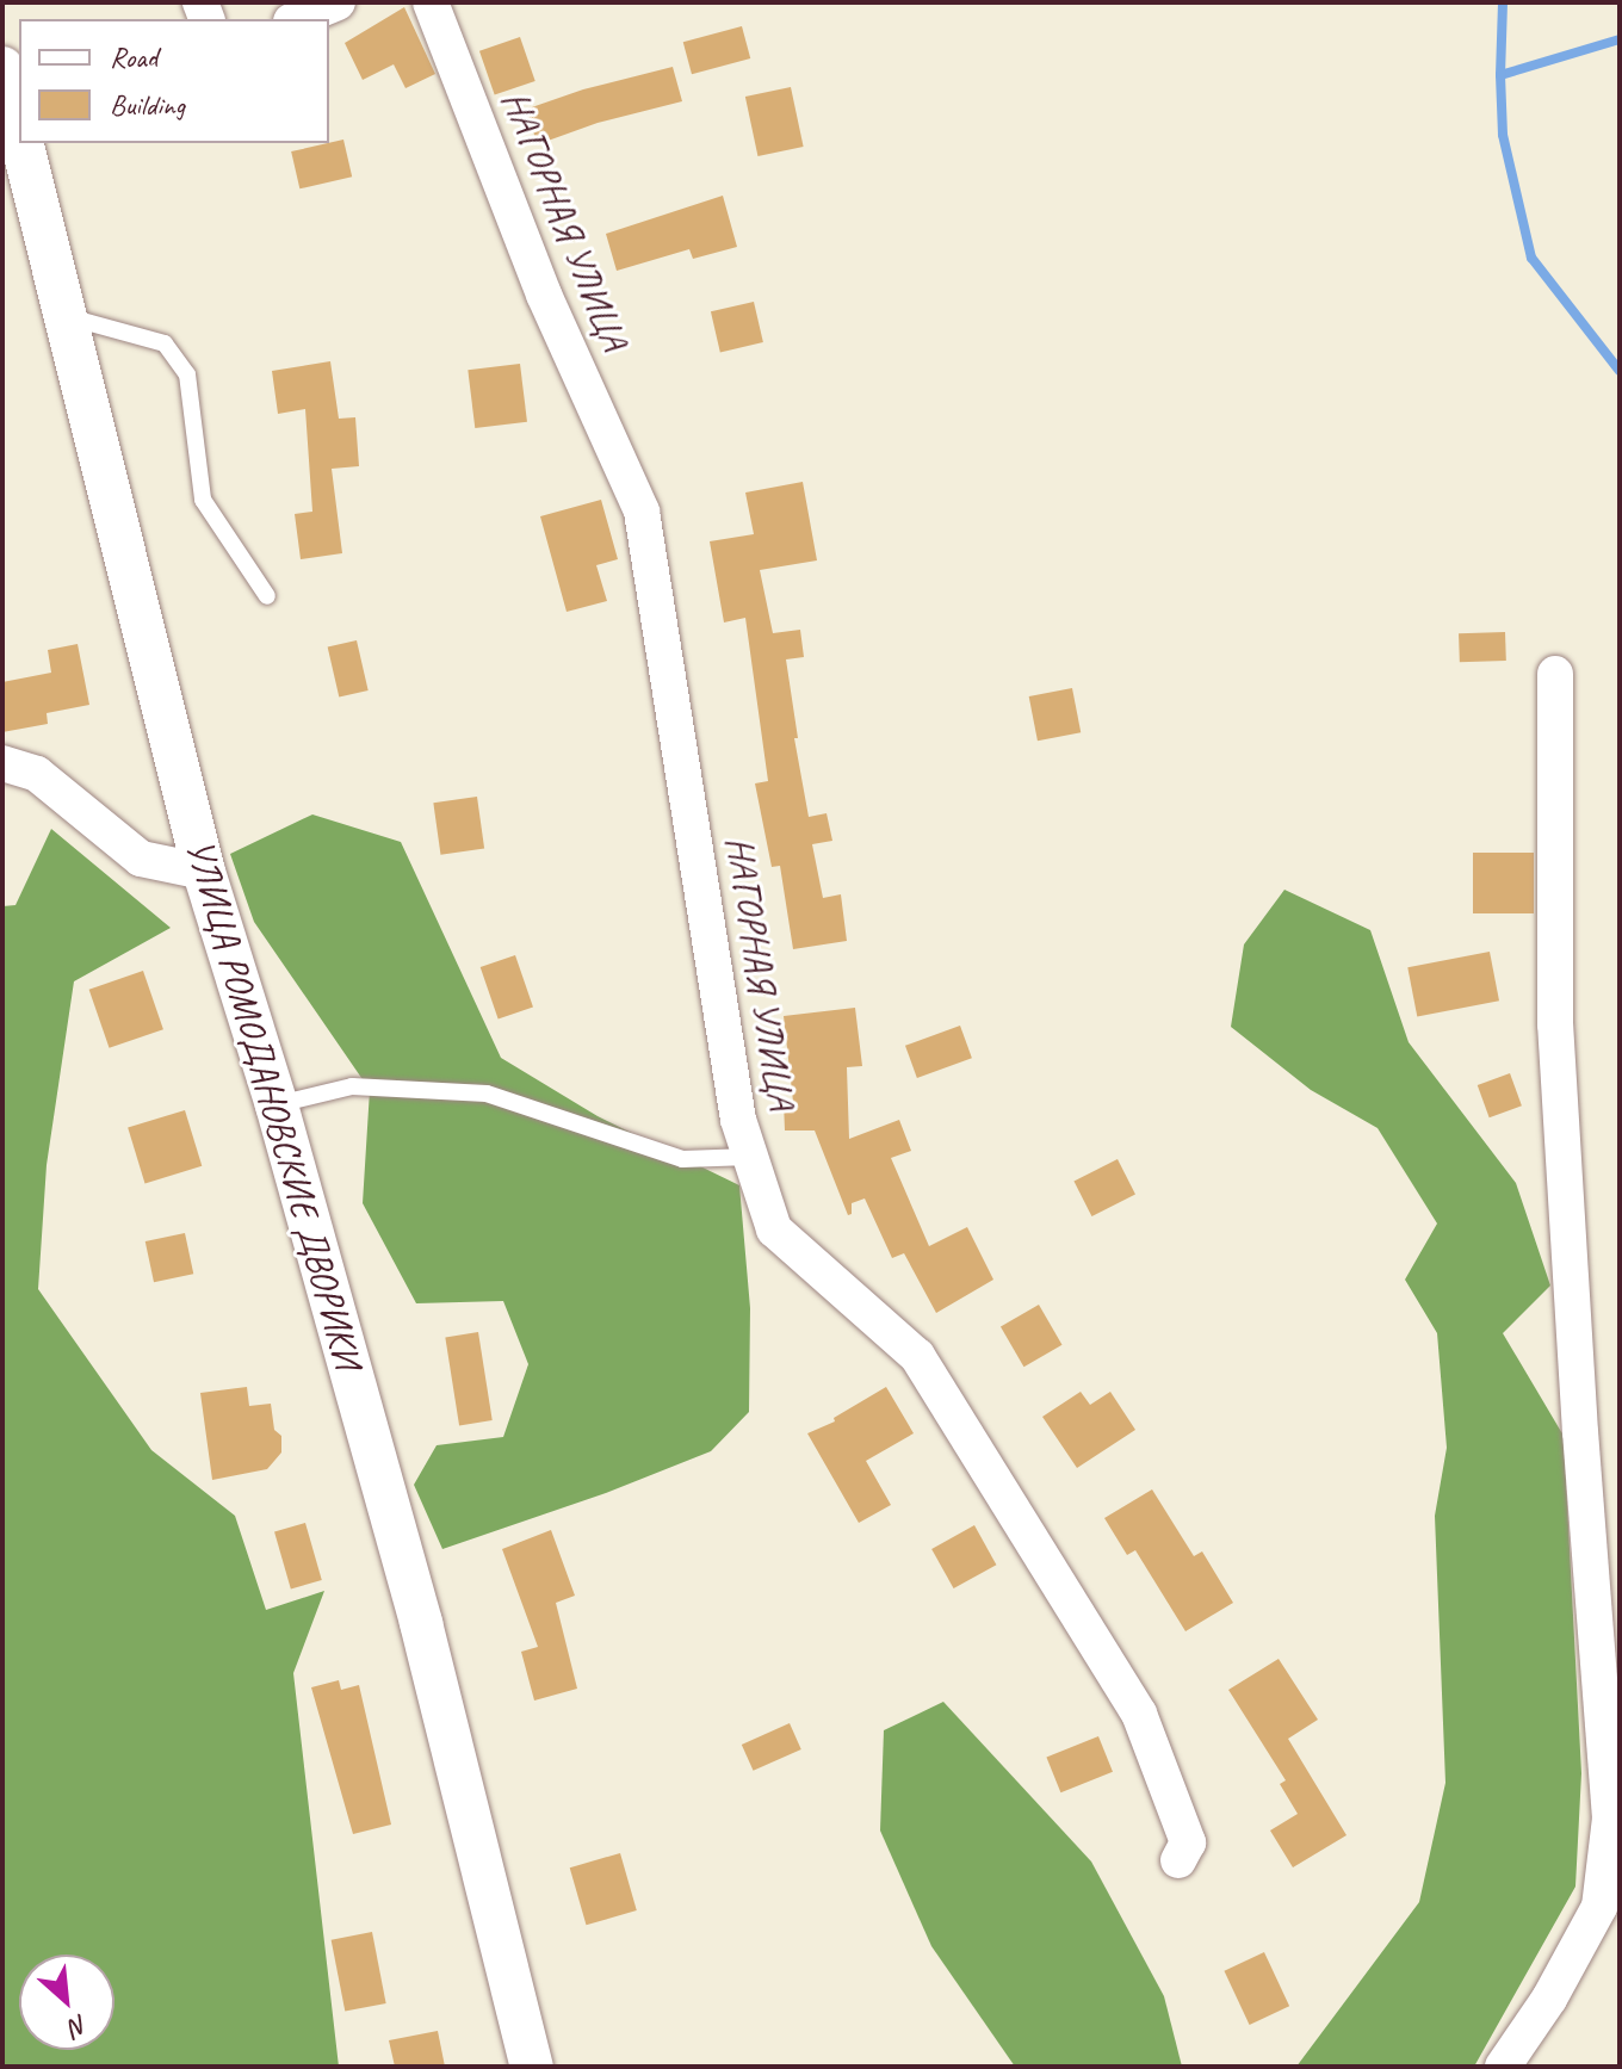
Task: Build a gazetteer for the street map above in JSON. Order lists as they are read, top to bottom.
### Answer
{
  "streets": {
    "street": ["НАГОРНАЯ УЛИЦА", "УЛИЦА РОМОДАНОВСКИЕ ДВОРИКИ"]
  },
  "legend": ["Road", "Building"],
  "north": "bottom right"
}
